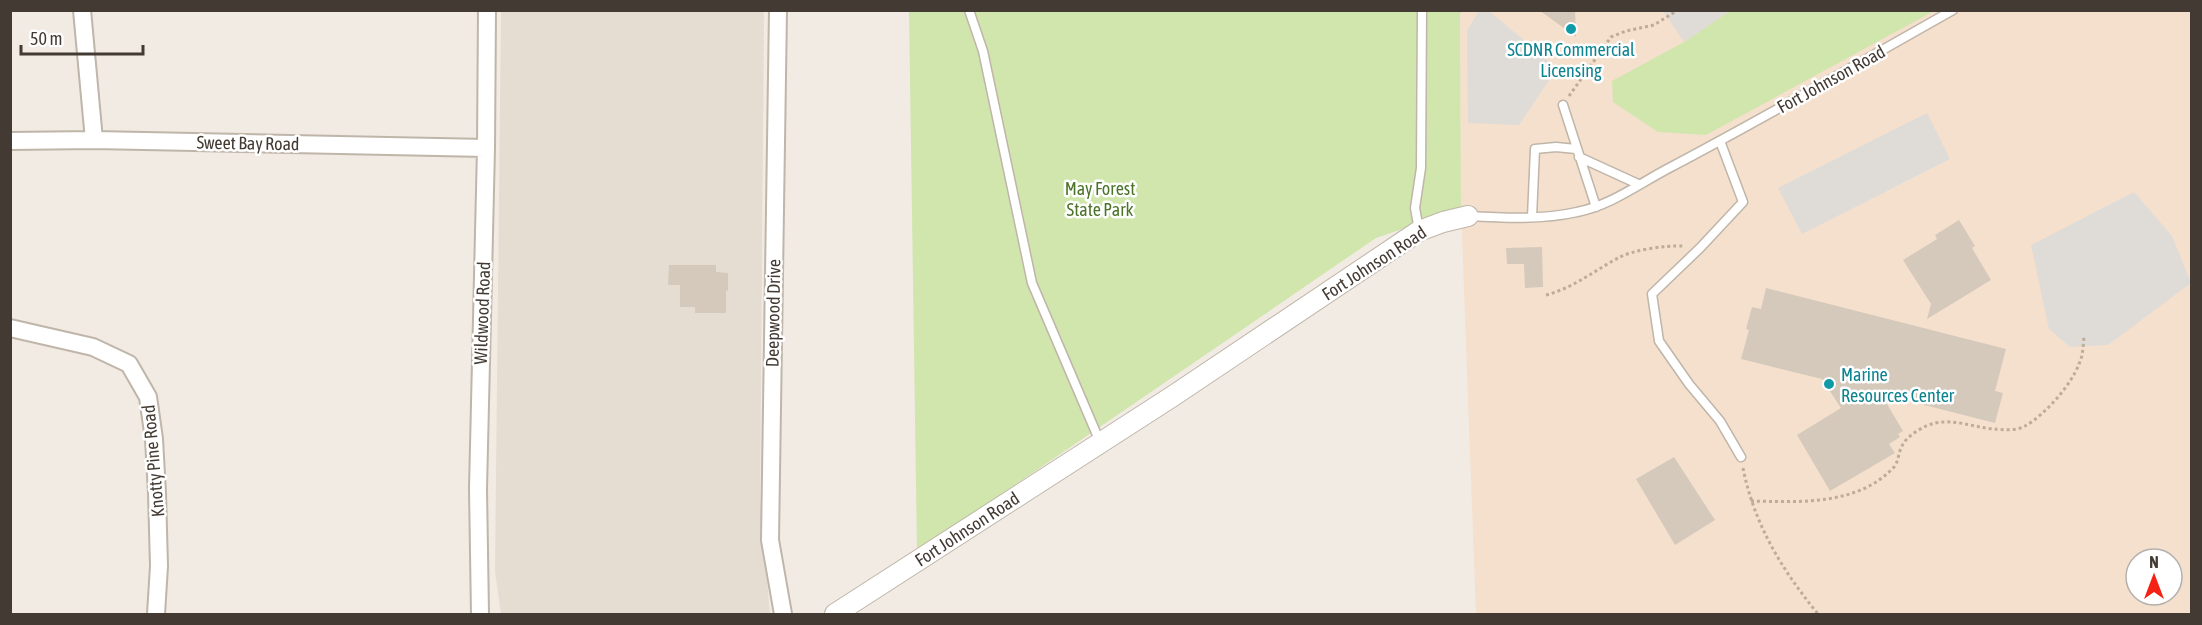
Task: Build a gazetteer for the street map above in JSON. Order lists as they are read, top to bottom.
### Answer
{
  "streets": {
    "street": [
      "Fort Johnson Road",
      "Sweet Bay Road",
      "Wildwood Road",
      "Deepwood Drive",
      "Knotty Pine Road"
    ]
  },
  "crossings": [
    ["Sweet Bay Road", "Wildwood Road"]
  ],
  "parks": ["May Forest State Park"],
  "places": ["SCDNR Commercial Licensing", "Marine Resources Center"],
  "scale_bar": "50 m",
  "north": "top"
}
